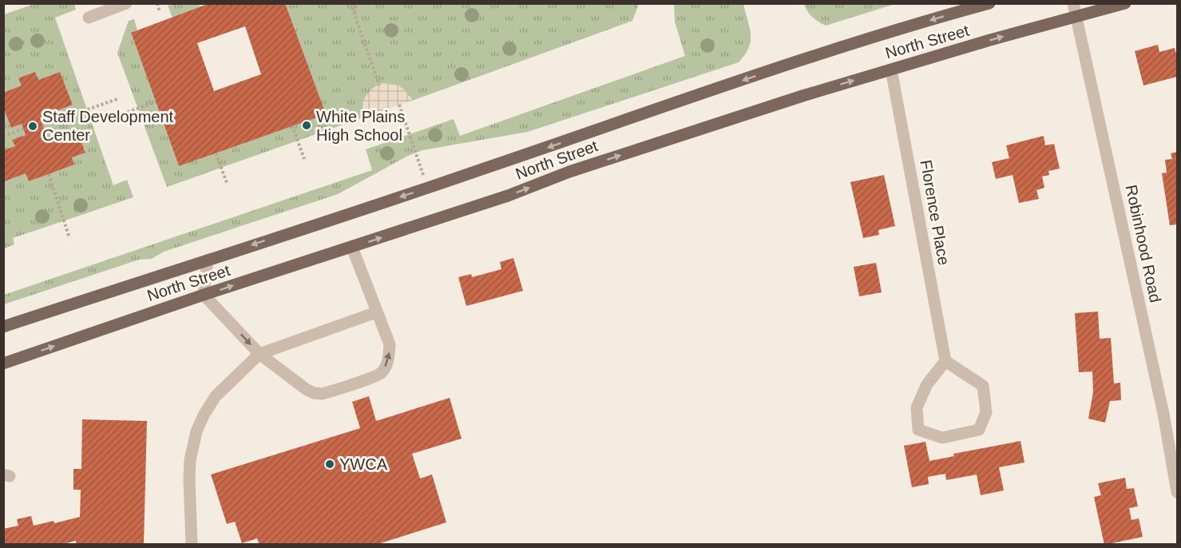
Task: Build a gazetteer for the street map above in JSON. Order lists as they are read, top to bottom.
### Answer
{
  "streets": {
    "main road": ["North Street"],
    "street": ["Florence Place", "Robinhood Road"]
  },
  "crossings": [
    ["North Street", "Florence Place"],
    ["North Street", "Robinhood Road"]
  ],
  "places": ["White Plains High School", "Staff Development Center", "YWCA"]
}
